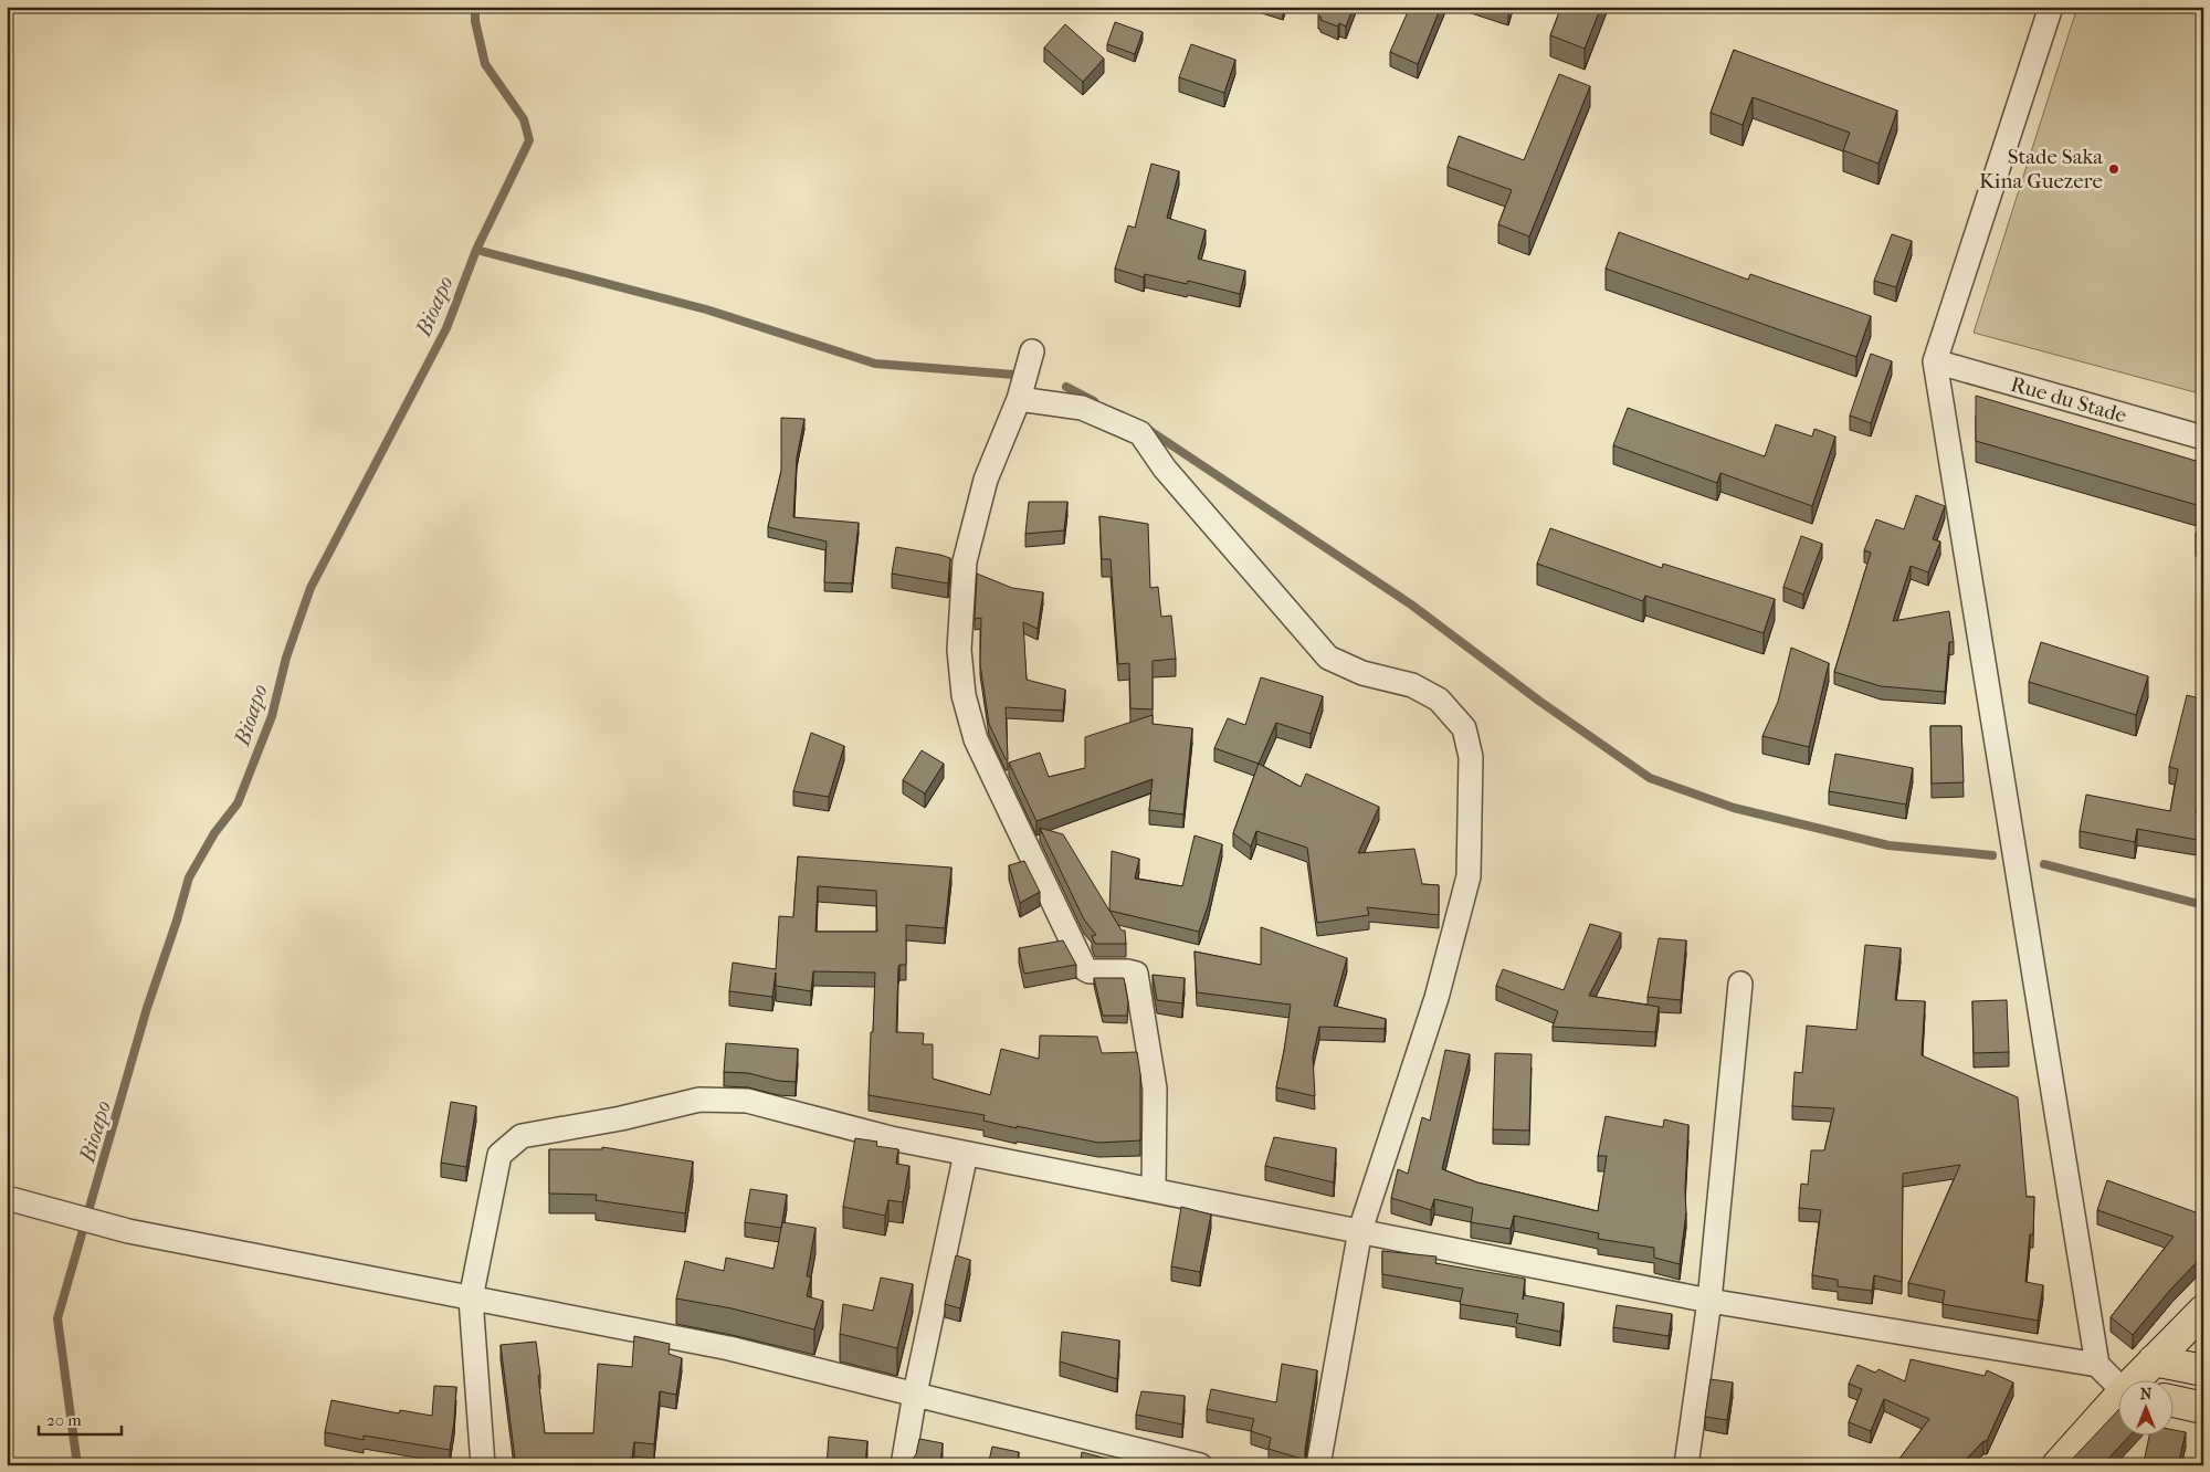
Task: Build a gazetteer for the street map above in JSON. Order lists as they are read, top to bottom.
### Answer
{
  "streets": {
    "street": ["Rue du Stade"]
  },
  "water": ["Bioapo"],
  "places": ["Stade Saka Kina Guezere"],
  "scale_bar": "20 m",
  "north": "top"
}
